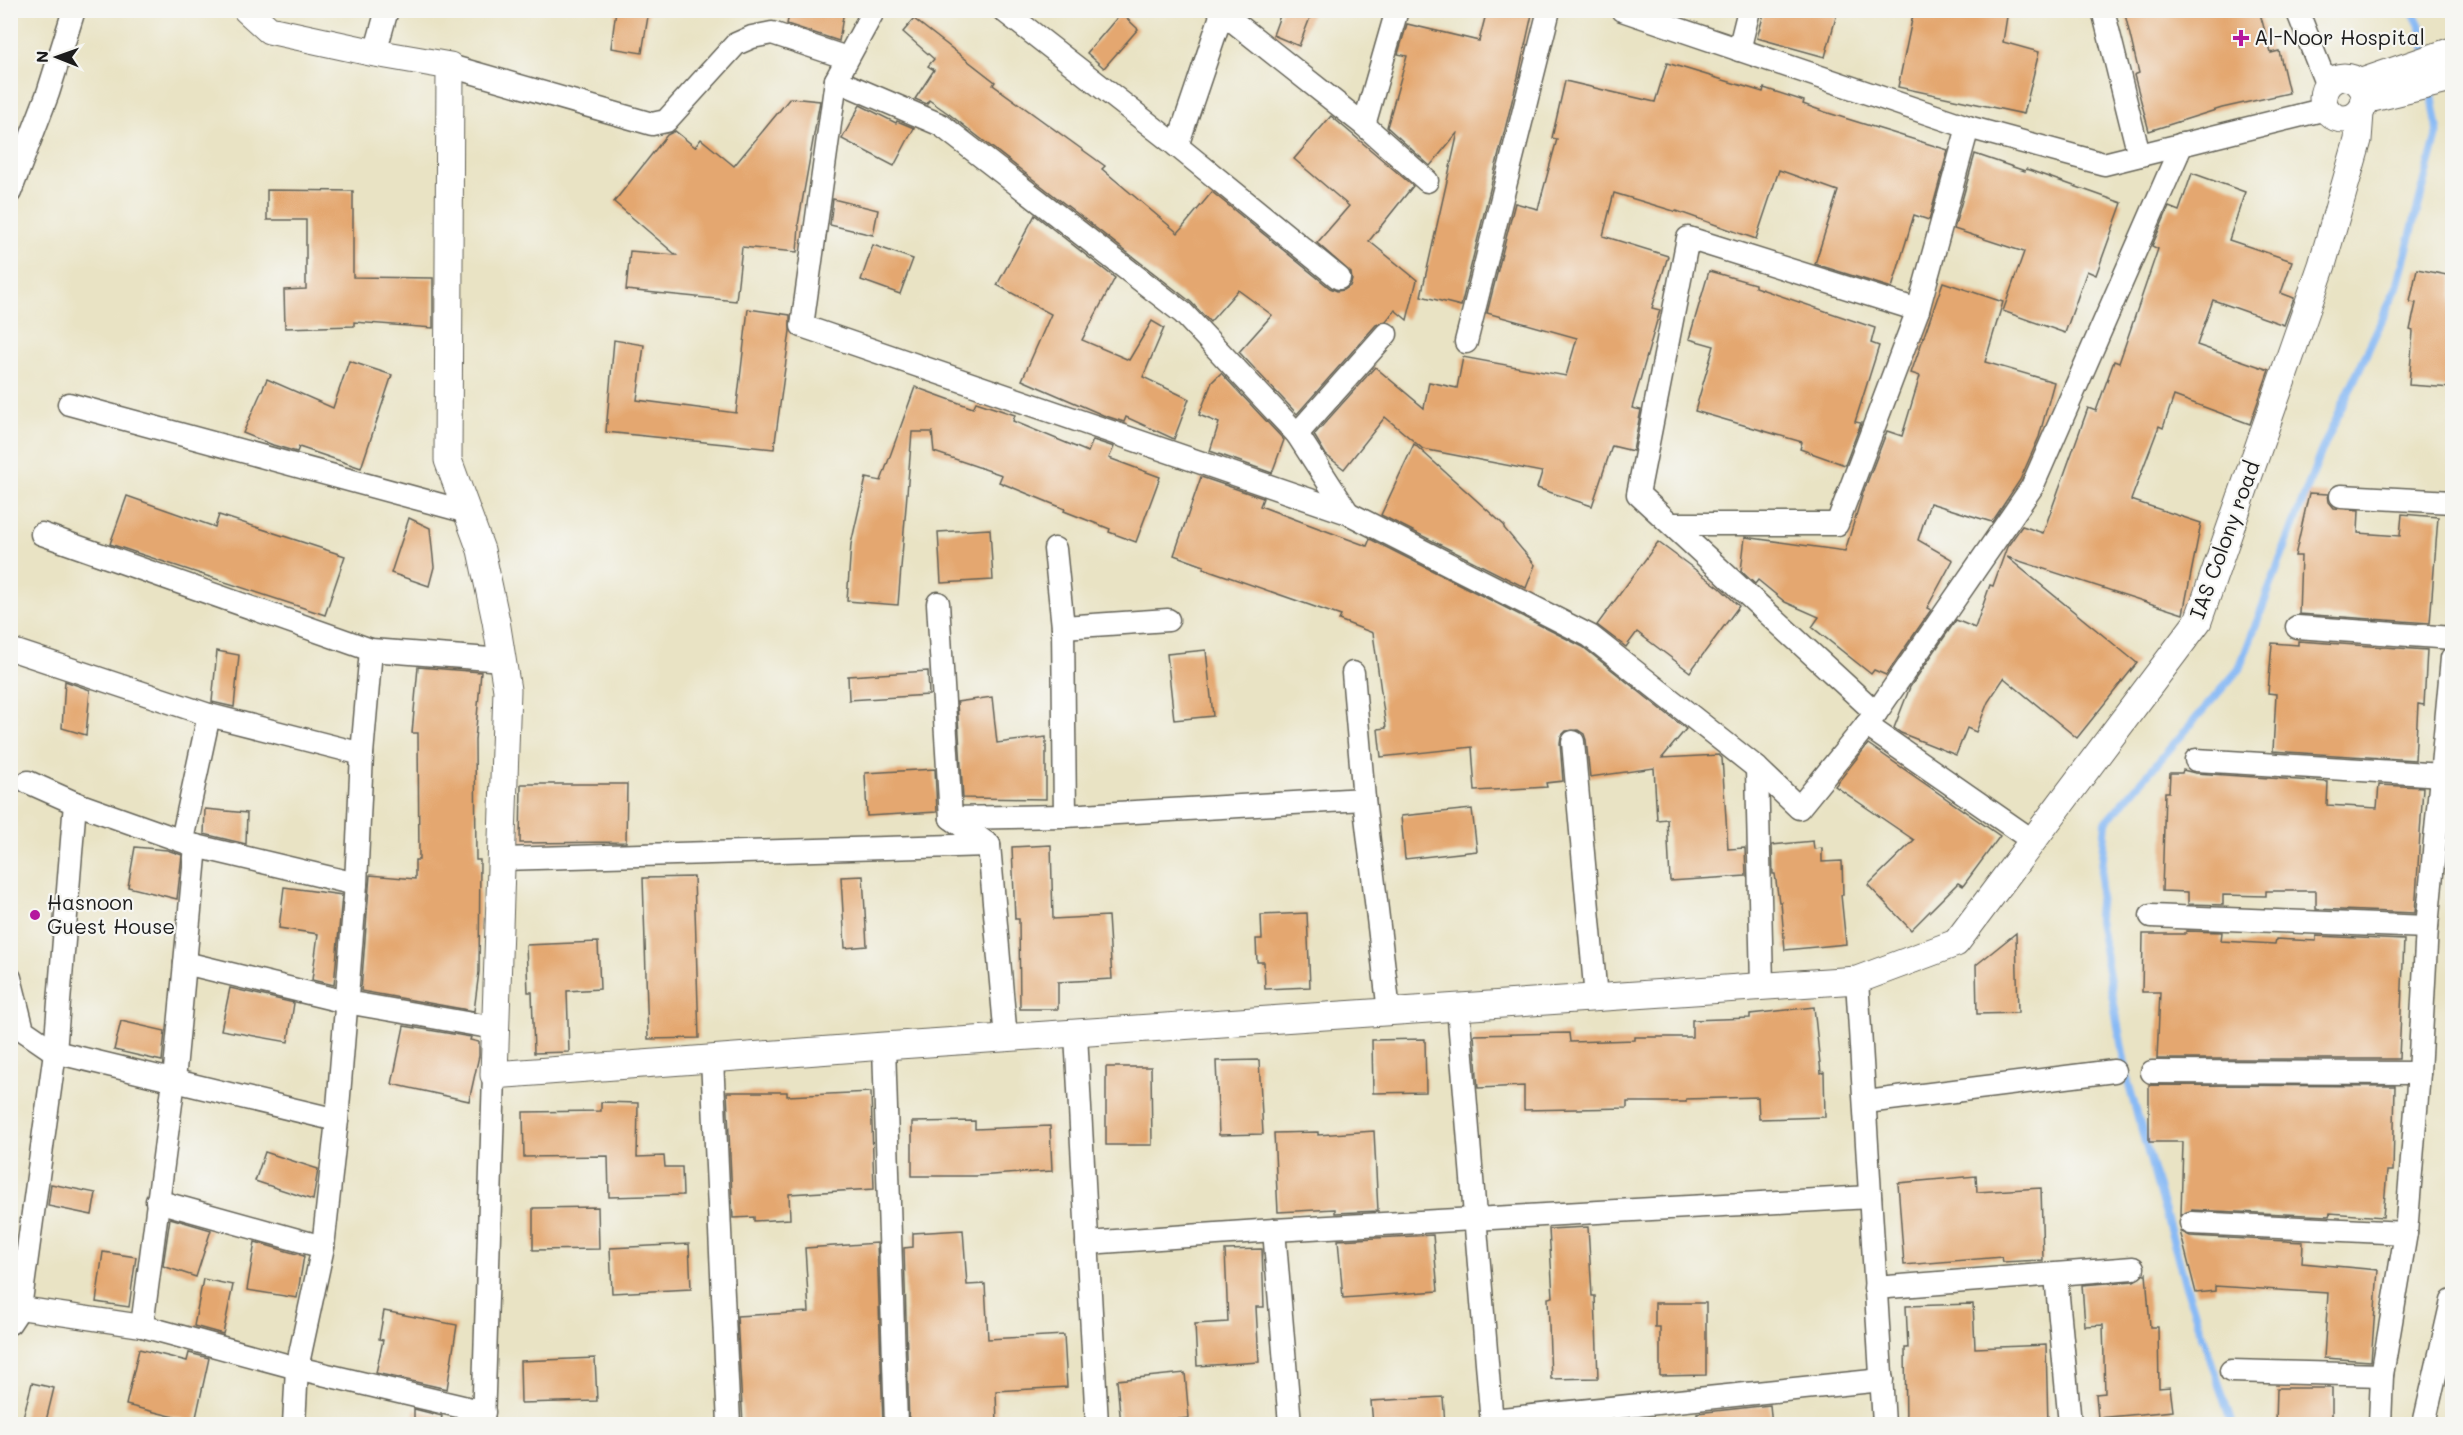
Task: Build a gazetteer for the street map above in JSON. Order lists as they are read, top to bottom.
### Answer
{
  "streets": {
    "street": ["IAS Colony road"]
  },
  "places": {
    "health": ["Al-Noor Hospital"],
    "other": ["Hasnoon Guest House"]
  },
  "north": "left"
}
